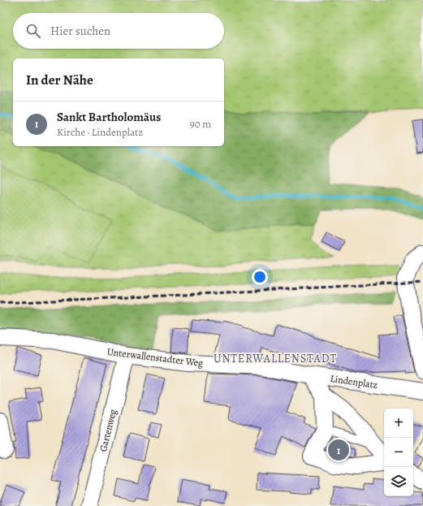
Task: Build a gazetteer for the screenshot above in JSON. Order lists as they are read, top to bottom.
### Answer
{
  "streets": {
    "street": ["Unterwallenstadter Weg", "Lindenplatz", "Gartenweg"]
  },
  "crossings": [
    ["Unterwallenstadter Weg", "Lindenplatz"],
    ["Unterwallenstadter Weg", "Gartenweg"]
  ],
  "districts": ["UNTERWALLENSTADT"],
  "page": {
    "search": "Hier suchen",
    "heading": "In der Nähe",
    "list": [
      {
        "mark": "1",
        "name": "Sankt Bartholomäus",
        "note": "Kirche · Lindenplatz",
        "value": "90 m"
      }
    ],
    "map_buttons": ["+", "−"],
    "pins": "1"
  }
}
